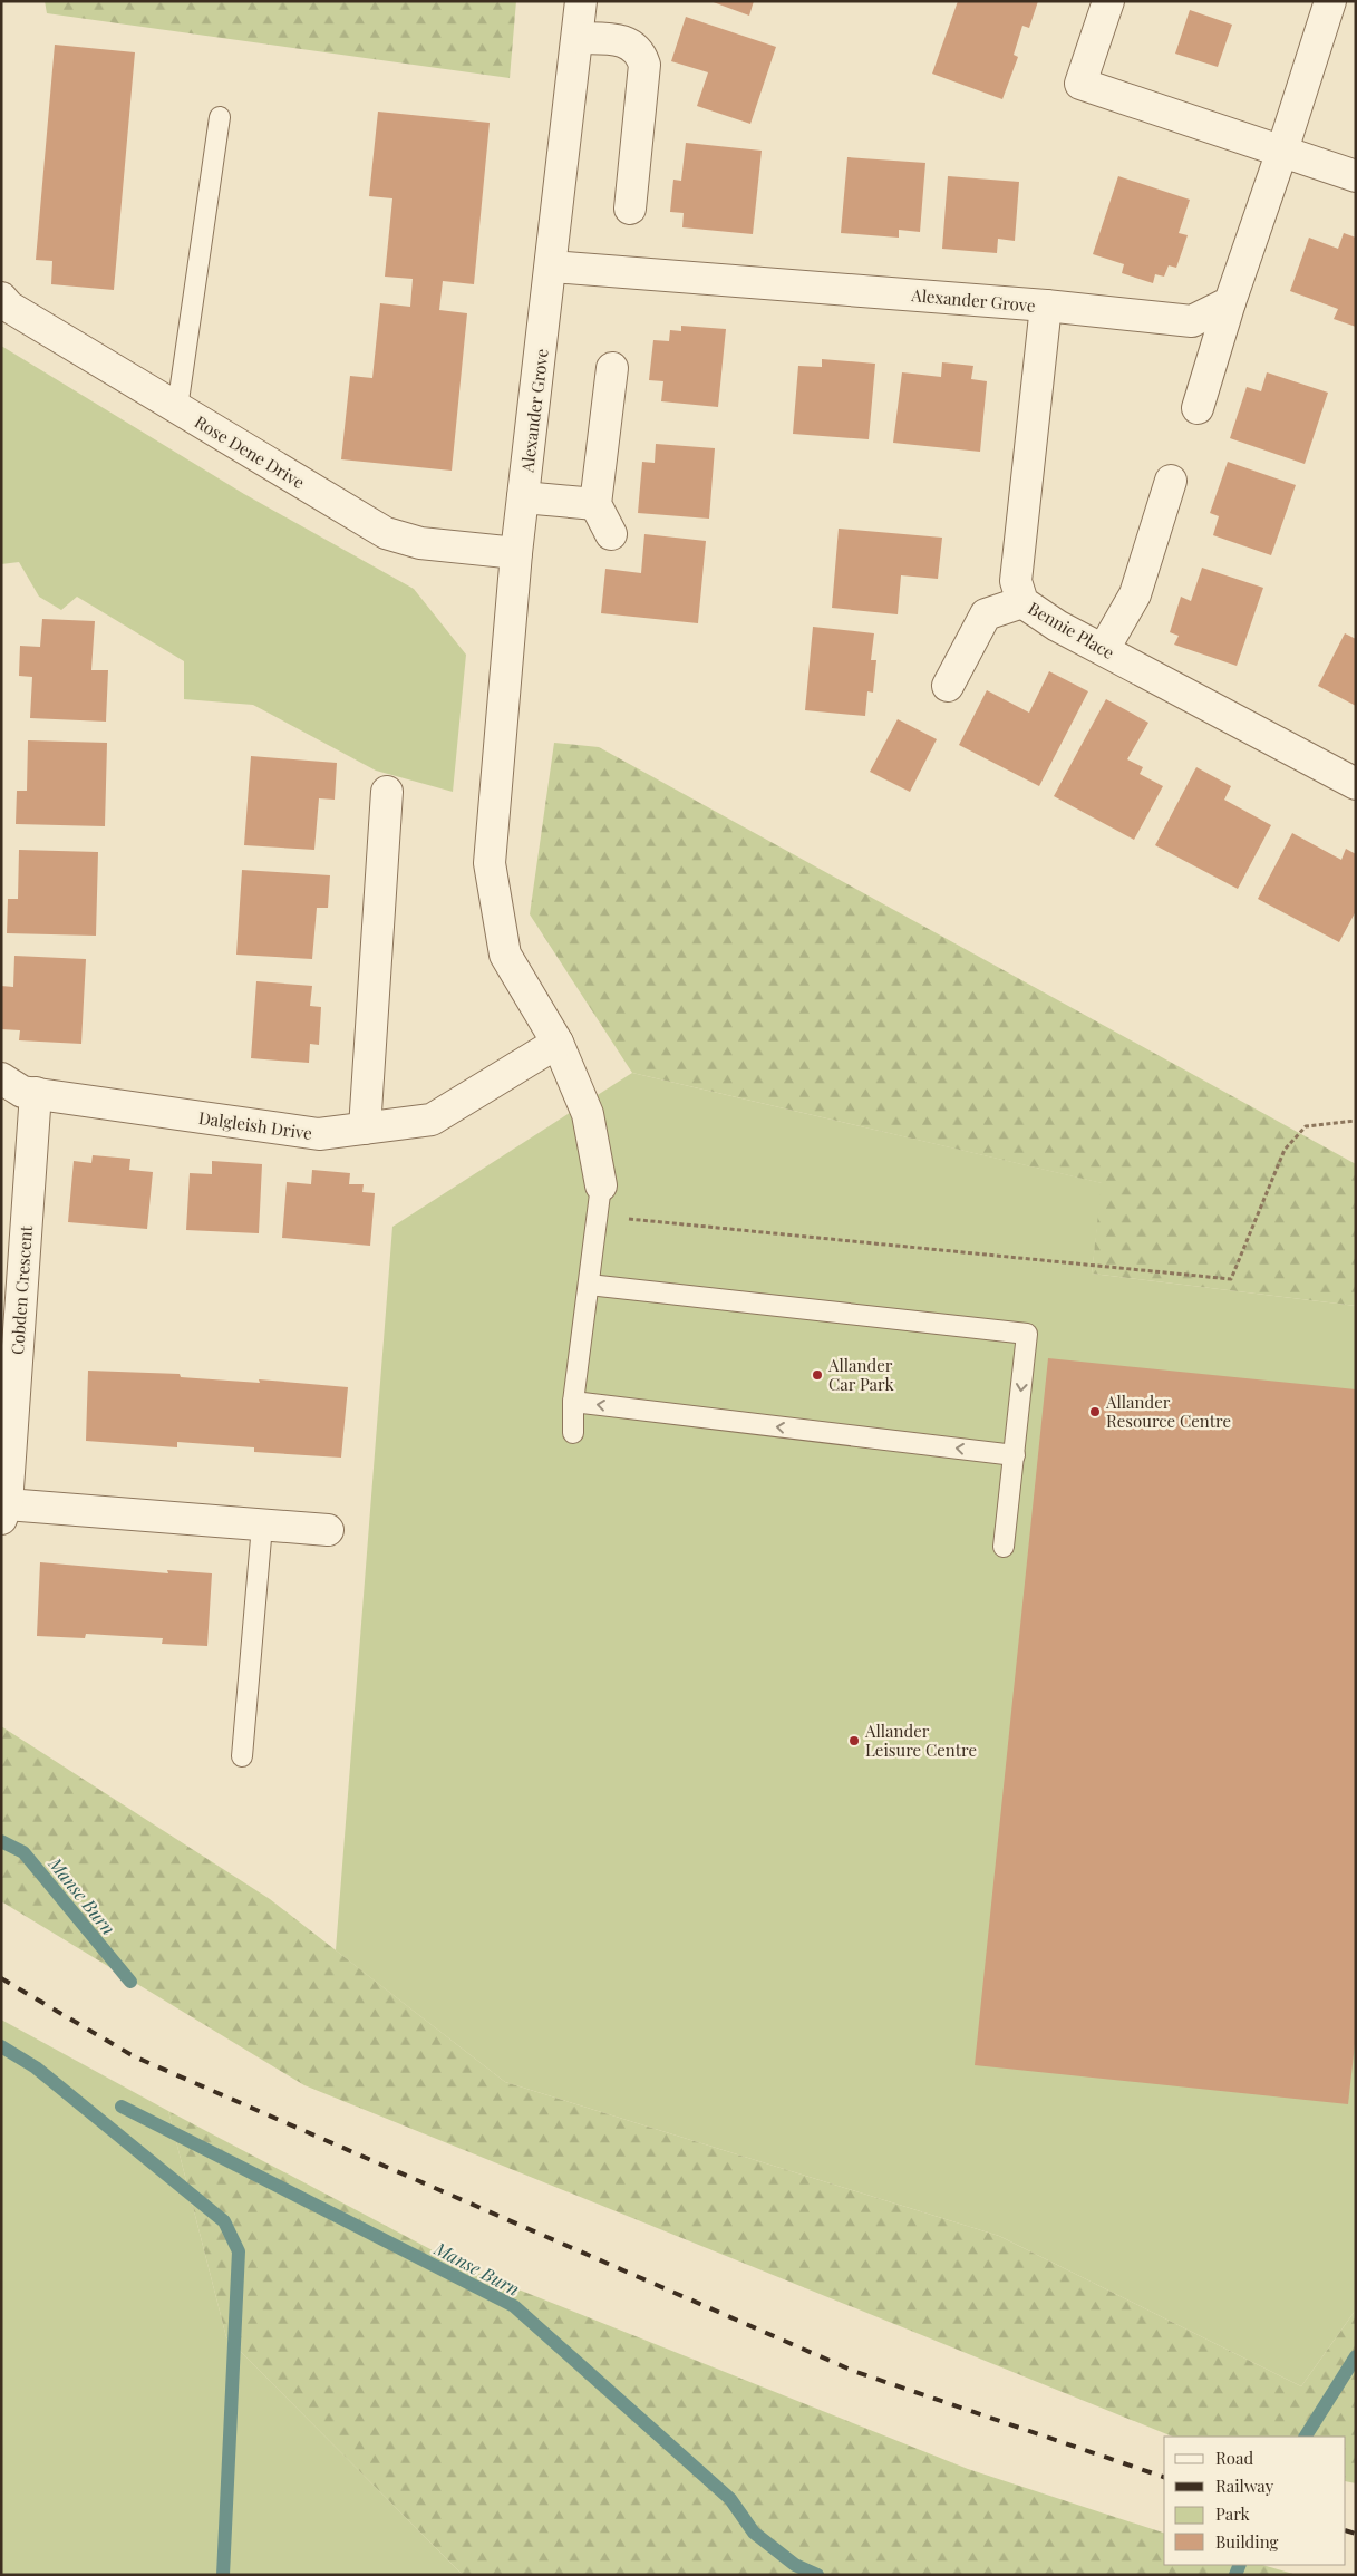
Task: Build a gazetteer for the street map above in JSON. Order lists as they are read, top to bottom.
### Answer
{
  "streets": {
    "street": [
      "Alexander Grove",
      "Rose Dene Drive",
      "Bennie Place",
      "Dalgleish Drive",
      "Cobden Crescent"
    ]
  },
  "crossings": [
    ["Alexander Grove", "Rose Dene Drive"],
    ["Alexander Grove", "Bennie Place"],
    ["Alexander Grove", "Dalgleish Drive"],
    ["Dalgleish Drive", "Cobden Crescent"]
  ],
  "water": ["Manse Burn"],
  "places": ["Allander Car Park", "Allander Resource Centre", "Allander Leisure Centre"],
  "legend": [
    "Road",
    "Railway",
    "Park",
    "Building"
  ]
}
